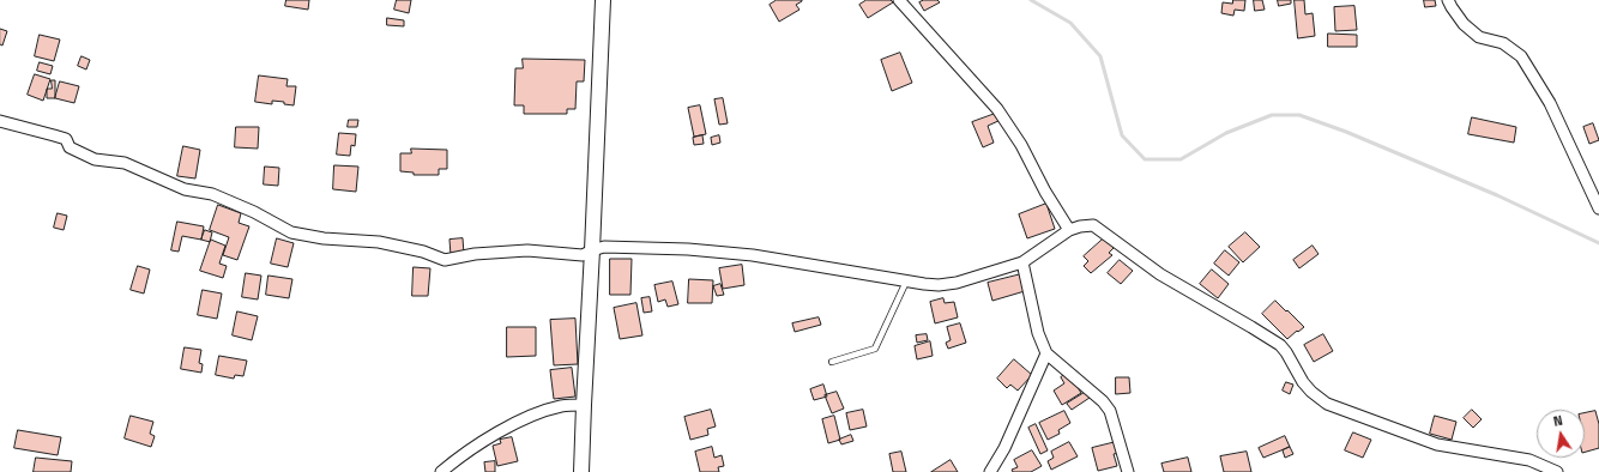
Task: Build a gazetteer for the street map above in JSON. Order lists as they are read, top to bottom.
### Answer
{
  "north": "top"
}
